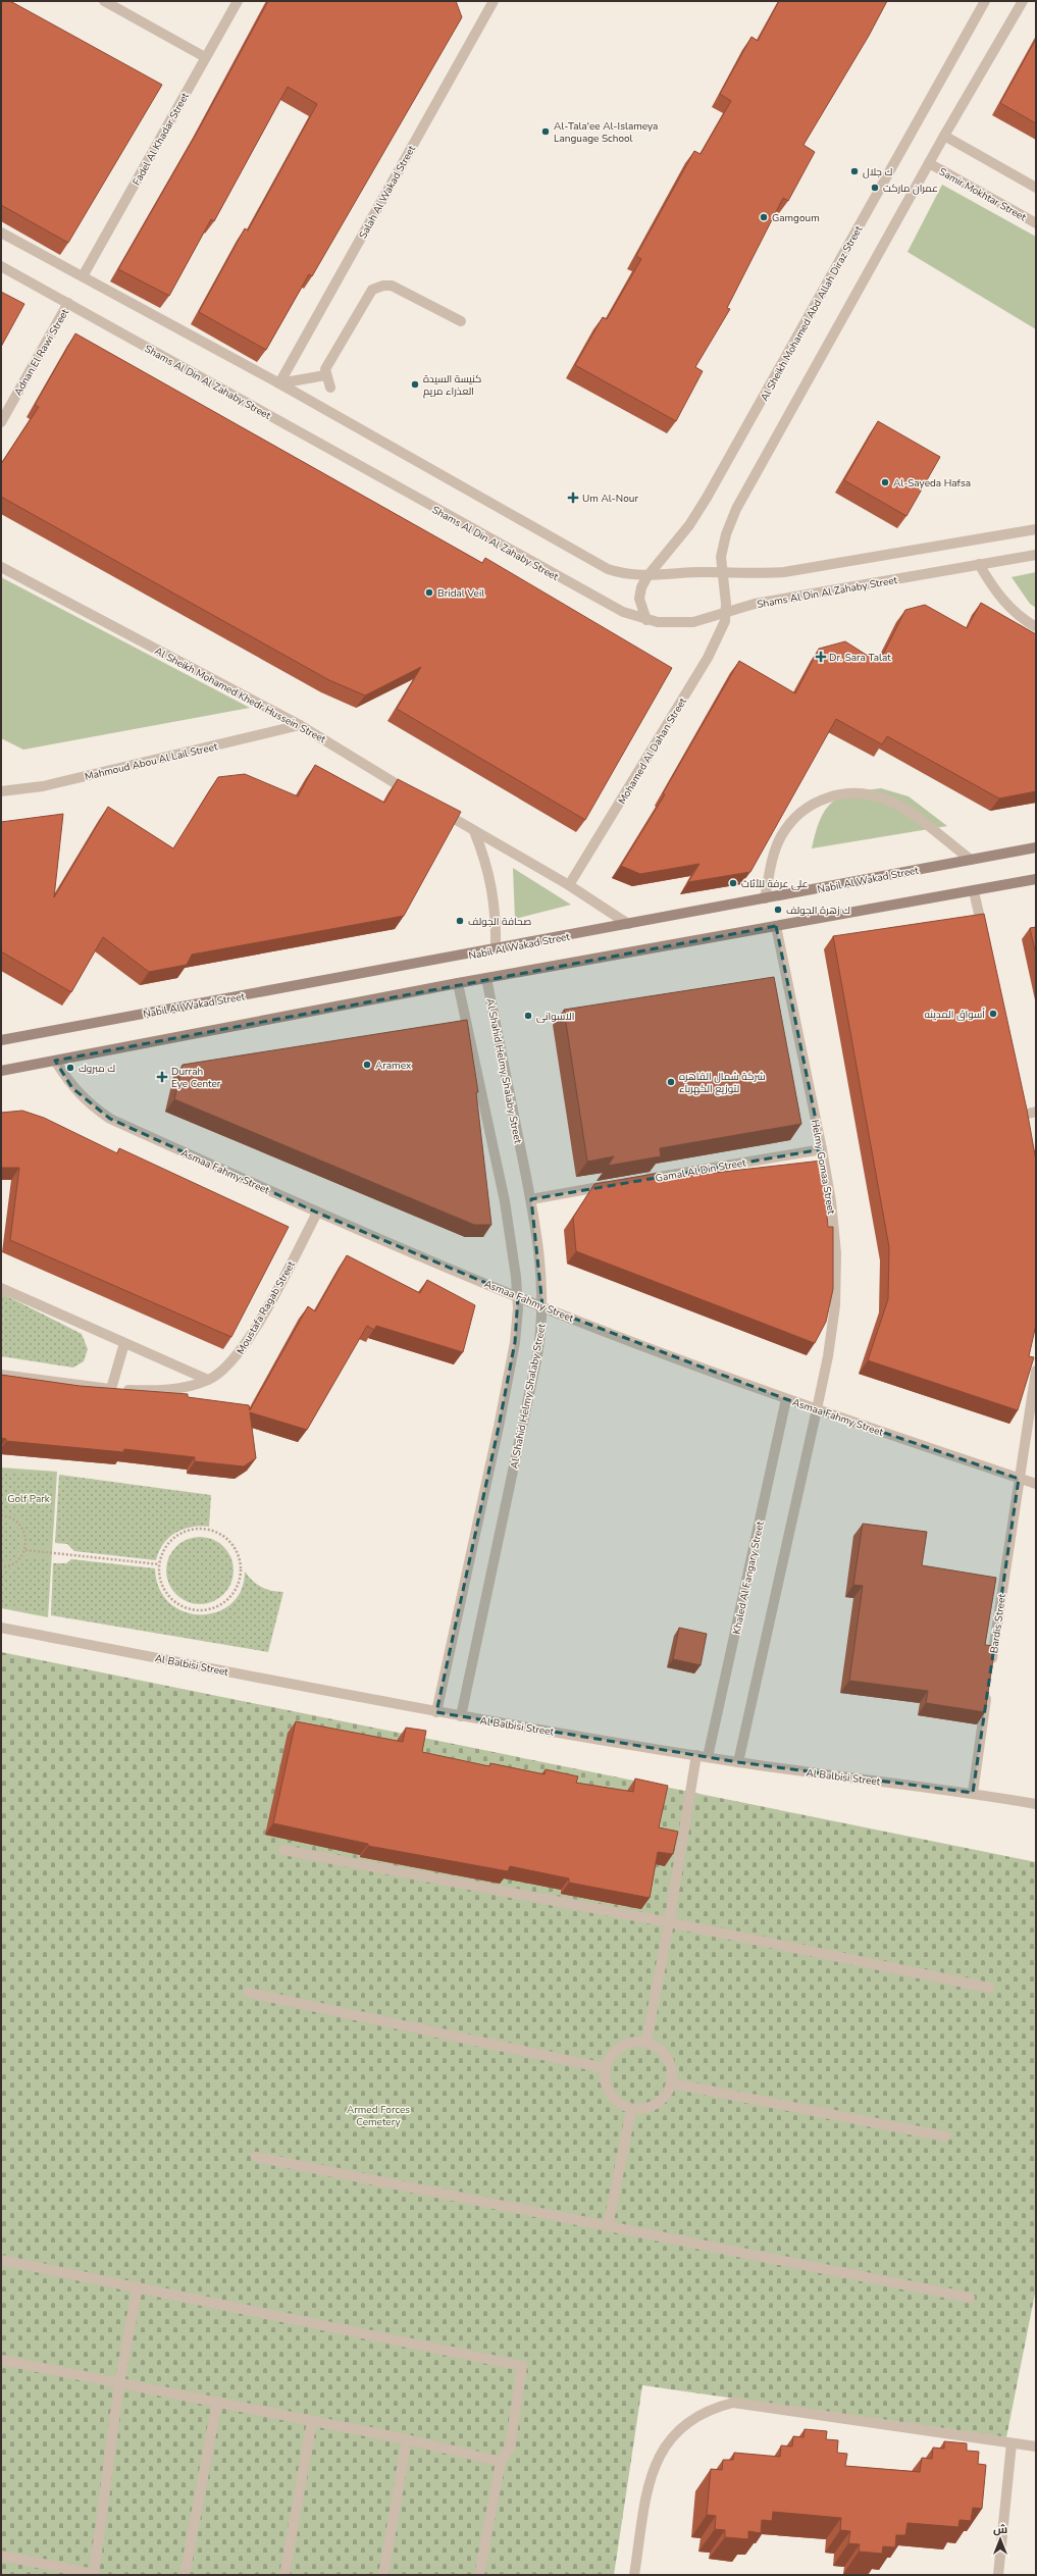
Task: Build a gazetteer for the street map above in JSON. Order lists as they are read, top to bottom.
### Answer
{
  "streets": {
    "street": [
      "Fadel Al Khadar Street",
      "Salah Al Wakad Street",
      "Samir Mokhtar Street",
      "Al Sheikh Mohamed Abd Allah Diraz Street",
      "Adnan El Rawi Street",
      "Shams Al Din Al Zahaby Street",
      "Al Sheikh Mohamed Khedr Hussein Street",
      "Mohamed Al Dahan Street",
      "Mahmoud Abou Al Lail Street",
      "Nabil Al Wakad Street",
      "Al Shahid Helmy Shalaby Street",
      "Helmy Gomaa Street",
      "Gamal Al Din Street",
      "Asmaa Fahmy Street",
      "Moustafa Ragab Street",
      "Khaled Al Fangary Street",
      "Bardis Street",
      "Al Balbisi Street"
    ]
  },
  "crossings": [
    ["Al Sheikh Mohamed Abd Allah Diraz Street", "Shams Al Din Al Zahaby Street"],
    ["Adnan El Rawi Street", "Shams Al Din Al Zahaby Street"],
    ["Shams Al Din Al Zahaby Street", "Mohamed Al Dahan Street"],
    ["Al Sheikh Mohamed Khedr Hussein Street", "Mahmoud Abou Al Lail Street"],
    ["Al Shahid Helmy Shalaby Street", "Asmaa Fahmy Street"],
    ["Al Shahid Helmy Shalaby Street", "Al Balbisi Street"],
    ["Helmy Gomaa Street", "Gamal Al Din Street"],
    ["Helmy Gomaa Street", "Asmaa Fahmy Street"],
    ["Asmaa Fahmy Street", "Moustafa Ragab Street"],
    ["Asmaa Fahmy Street", "Khaled Al Fangary Street"],
    ["Asmaa Fahmy Street", "Bardis Street"],
    ["Khaled Al Fangary Street", "Al Balbisi Street"]
  ],
  "parks": ["Golf Park", "Armed Forces Cemetery"],
  "places": {
    "other": [
      "Al-Tala'ee Al-Islameya Language School",
      "ك جلال",
      "عمران ماركت",
      "Gamgoum",
      "كنيسة السيدة العذراء مريم",
      "Al-Sayeda Hafsa",
      "Bridal Veil",
      "على عرفة للأثاث",
      "ك زهرة الجولف",
      "صحافة الجولف",
      "أسواق المدينه",
      "الاسوانى",
      "Aramex",
      "ك مبروك",
      "شركة شمال القاهره لتوزيع الكهرباء"
    ],
    "health": ["Um Al-Nour", "Dr. Sara Talat", "Durrah Eye Center"]
  },
  "north": "top"
}
